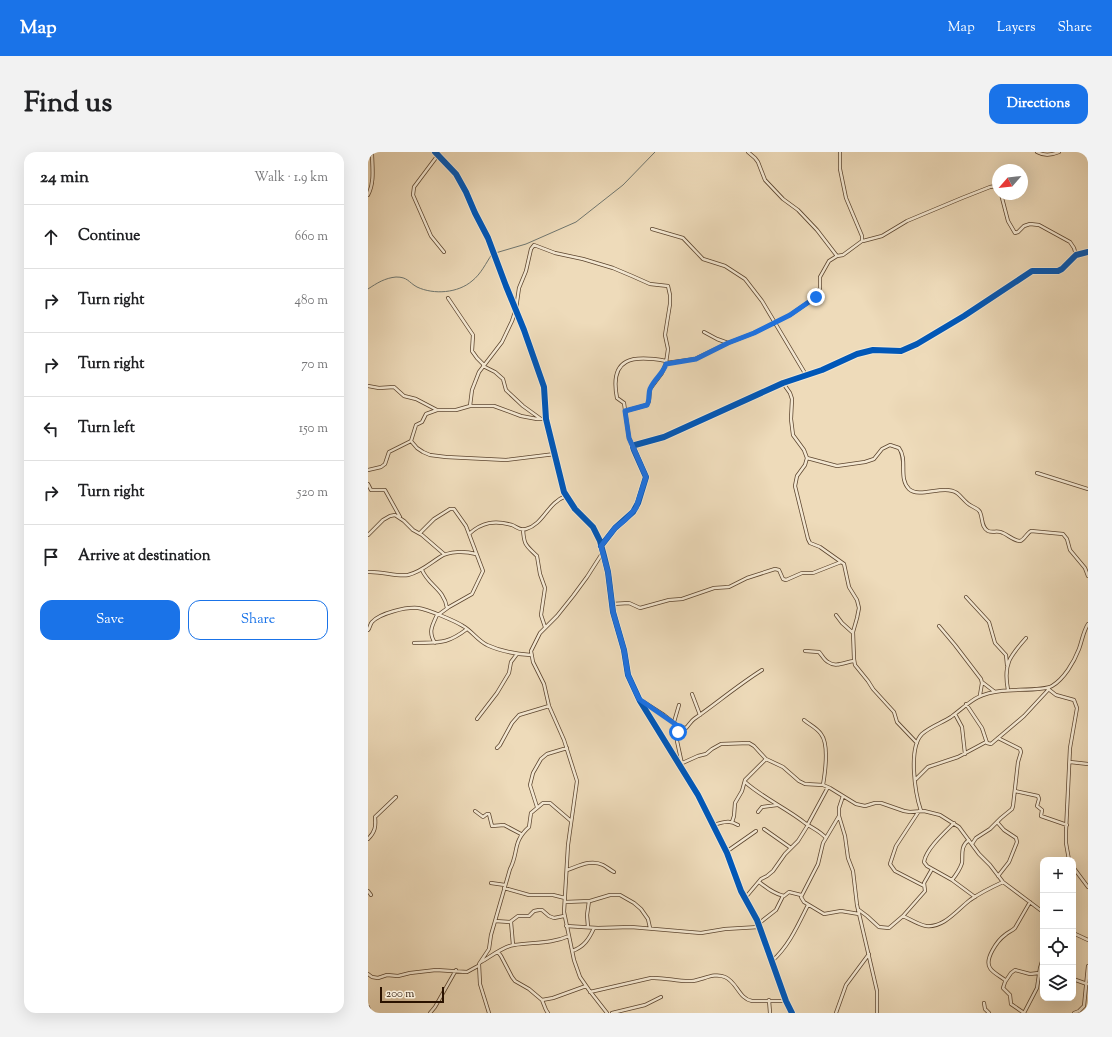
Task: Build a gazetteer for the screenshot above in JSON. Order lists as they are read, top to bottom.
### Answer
{
  "scale_bar": "200 m",
  "north": "bottom left",
  "page": {
    "header": "Map",
    "nav": ["Map", "Layers", "Share"],
    "title": "Find us",
    "buttons": [
      "Directions",
      ["Save", "Share"]
    ],
    "heading": ["24 min", "Walk · 1.9 km"],
    "list": [
      ["Continue", "660 m"],
      ["Turn right", "480 m"],
      ["Turn right", "70 m"],
      ["Turn left", "150 m"],
      ["Turn right", "520 m"],
      "Arrive at destination"
    ],
    "map_buttons": ["+", "−"],
    "scale": "200 m"
  }
}
